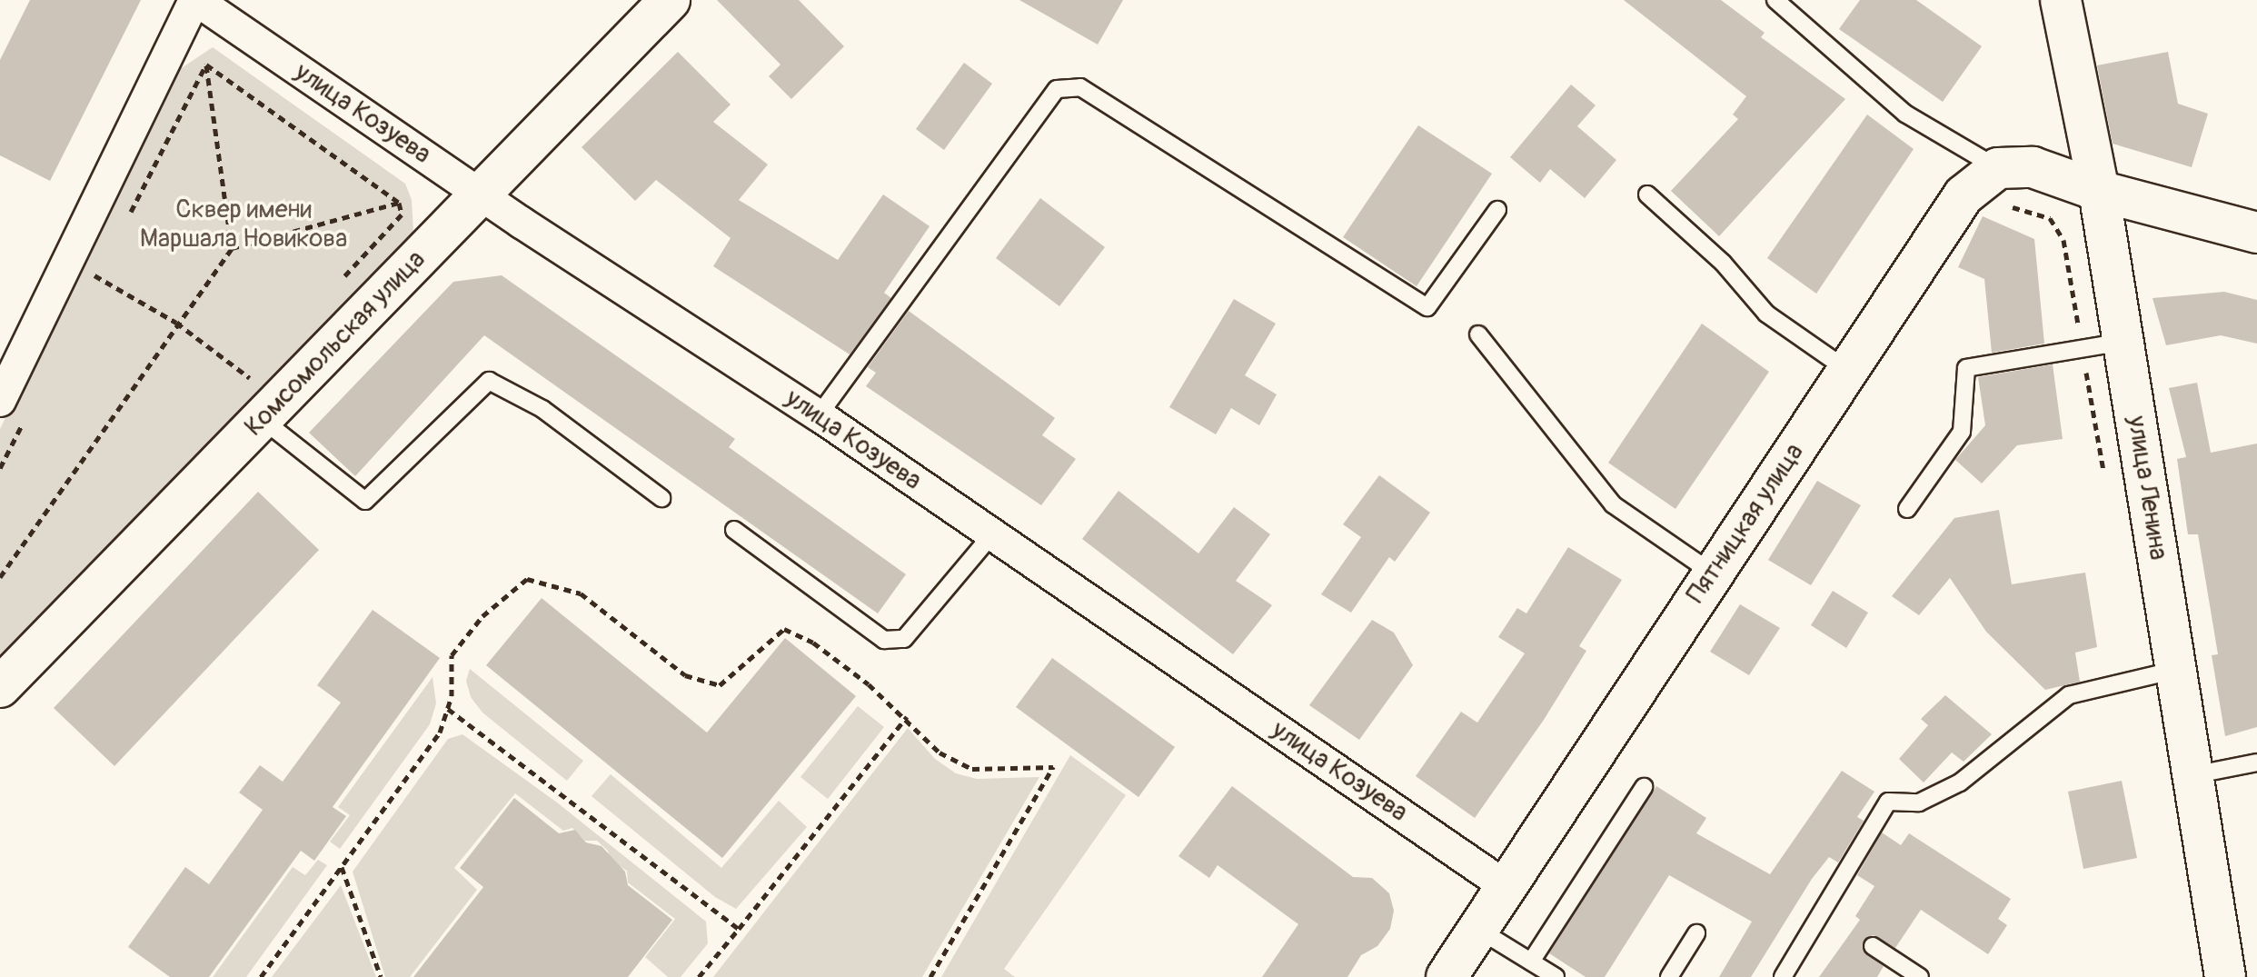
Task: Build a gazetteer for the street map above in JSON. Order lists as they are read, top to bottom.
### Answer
{
  "streets": {
    "street": [
      "улица Козуева",
      "Комсомольская улица",
      "улица Ленина",
      "Пятницкая улица"
    ]
  },
  "crossings": [
    ["улица Козуева", "Комсомольская улица"],
    ["улица Козуева", "Пятницкая улица"]
  ],
  "parks": ["Сквер имени Маршала Новикова"]
}
